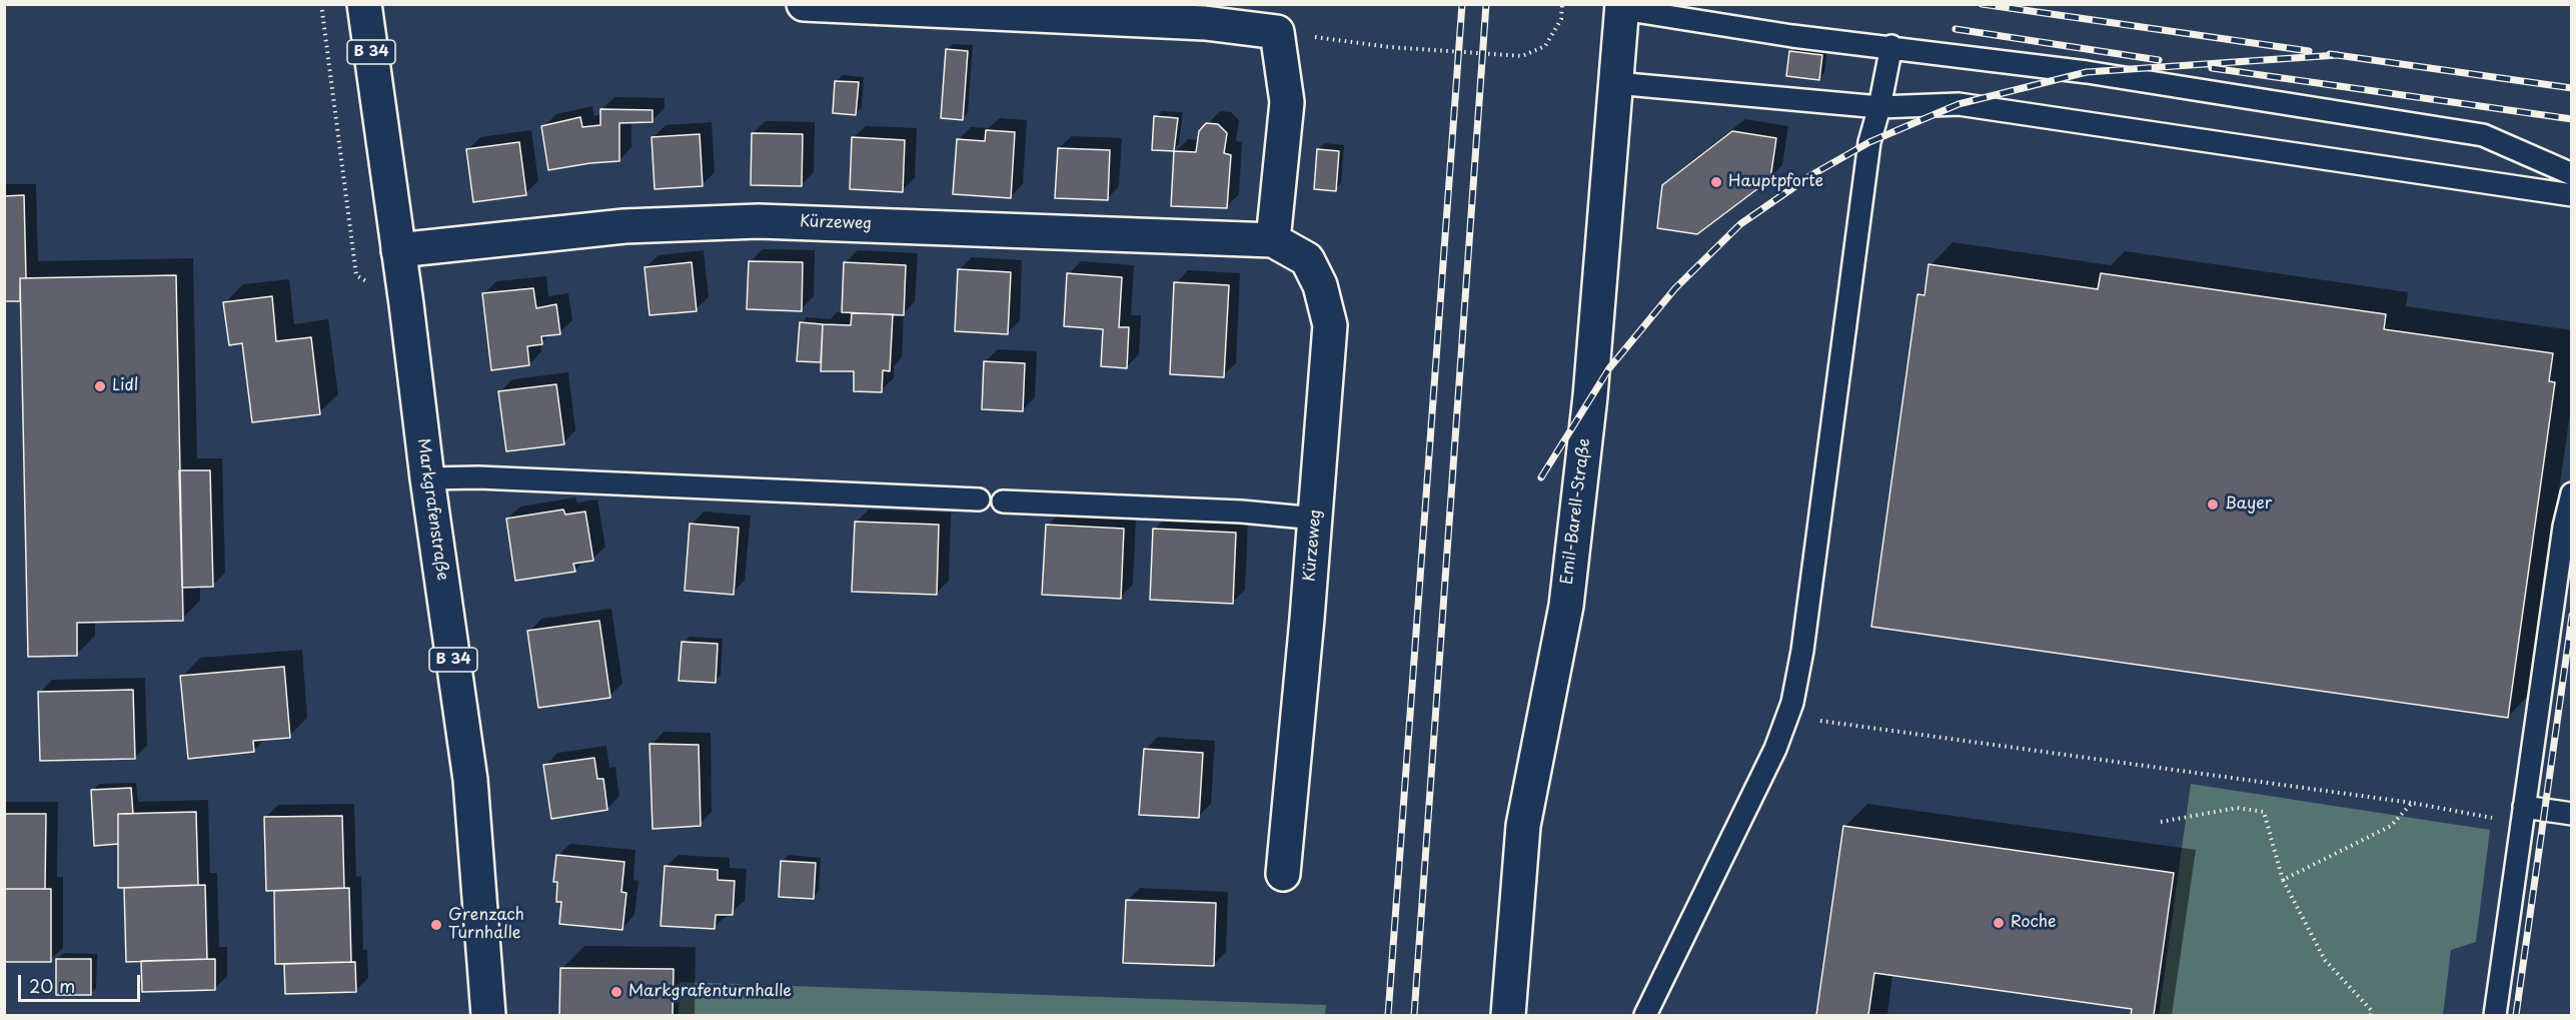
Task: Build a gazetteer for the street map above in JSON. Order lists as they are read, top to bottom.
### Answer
{
  "streets": {
    "street": [
      "B 34",
      "Kürzeweg",
      "Markgrafenstraße",
      "Emil-Barell-Straße"
    ]
  },
  "crossings": [
    ["Kürzeweg", "Markgrafenstraße"]
  ],
  "places": [
    "Hauptpforte",
    "Lidl",
    "Bayer",
    "Roche",
    "Grenzach Turnhalle",
    "Markgrafenturnhalle"
  ],
  "scale_bar": "20 m"
}
